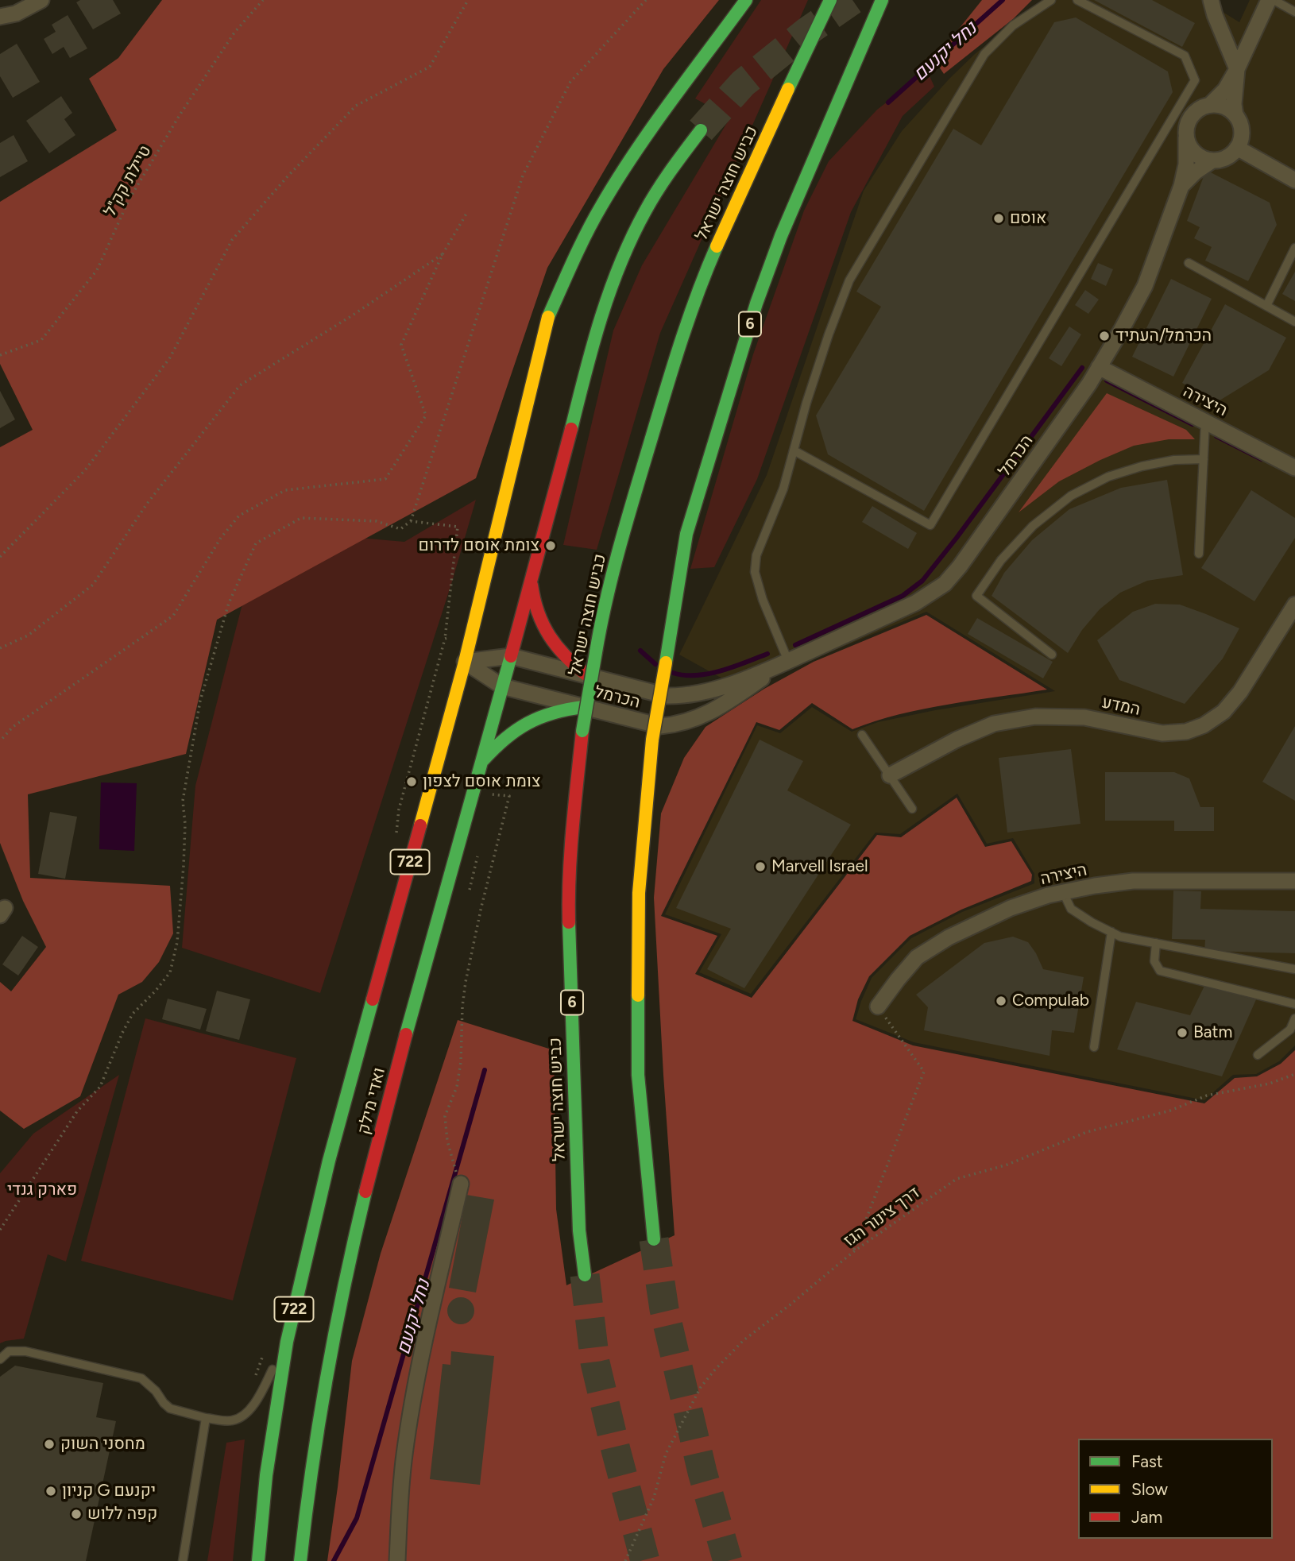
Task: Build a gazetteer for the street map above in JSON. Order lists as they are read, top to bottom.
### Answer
{
  "streets": {
    "main road": [
      "כביש חוצה ישראל",
      "6",
      "722",
      "ואדי מילק"
    ],
    "street": ["היצירה", "הכרמל", "המדע"],
    "path": ["טיילת קק\"ל", "דרך צינור הגז"]
  },
  "crossings": [
    ["היצירה", "הכרמל"],
    ["הכרמל", "ואדי מילק"]
  ],
  "water": ["נחל יקנעם"],
  "parks": ["פארק גנדי"],
  "places": [
    "אוסם",
    "הכרמל/העתיד",
    "צומת אוסם לדרום",
    "צומת אוסם לצפון",
    "Marvell Israel",
    "Compulab",
    "Batm",
    "מחסני השוק",
    "קניון G יקנעם",
    "קפה ללוש"
  ],
  "legend": ["Fast", "Slow", "Jam"]
}
